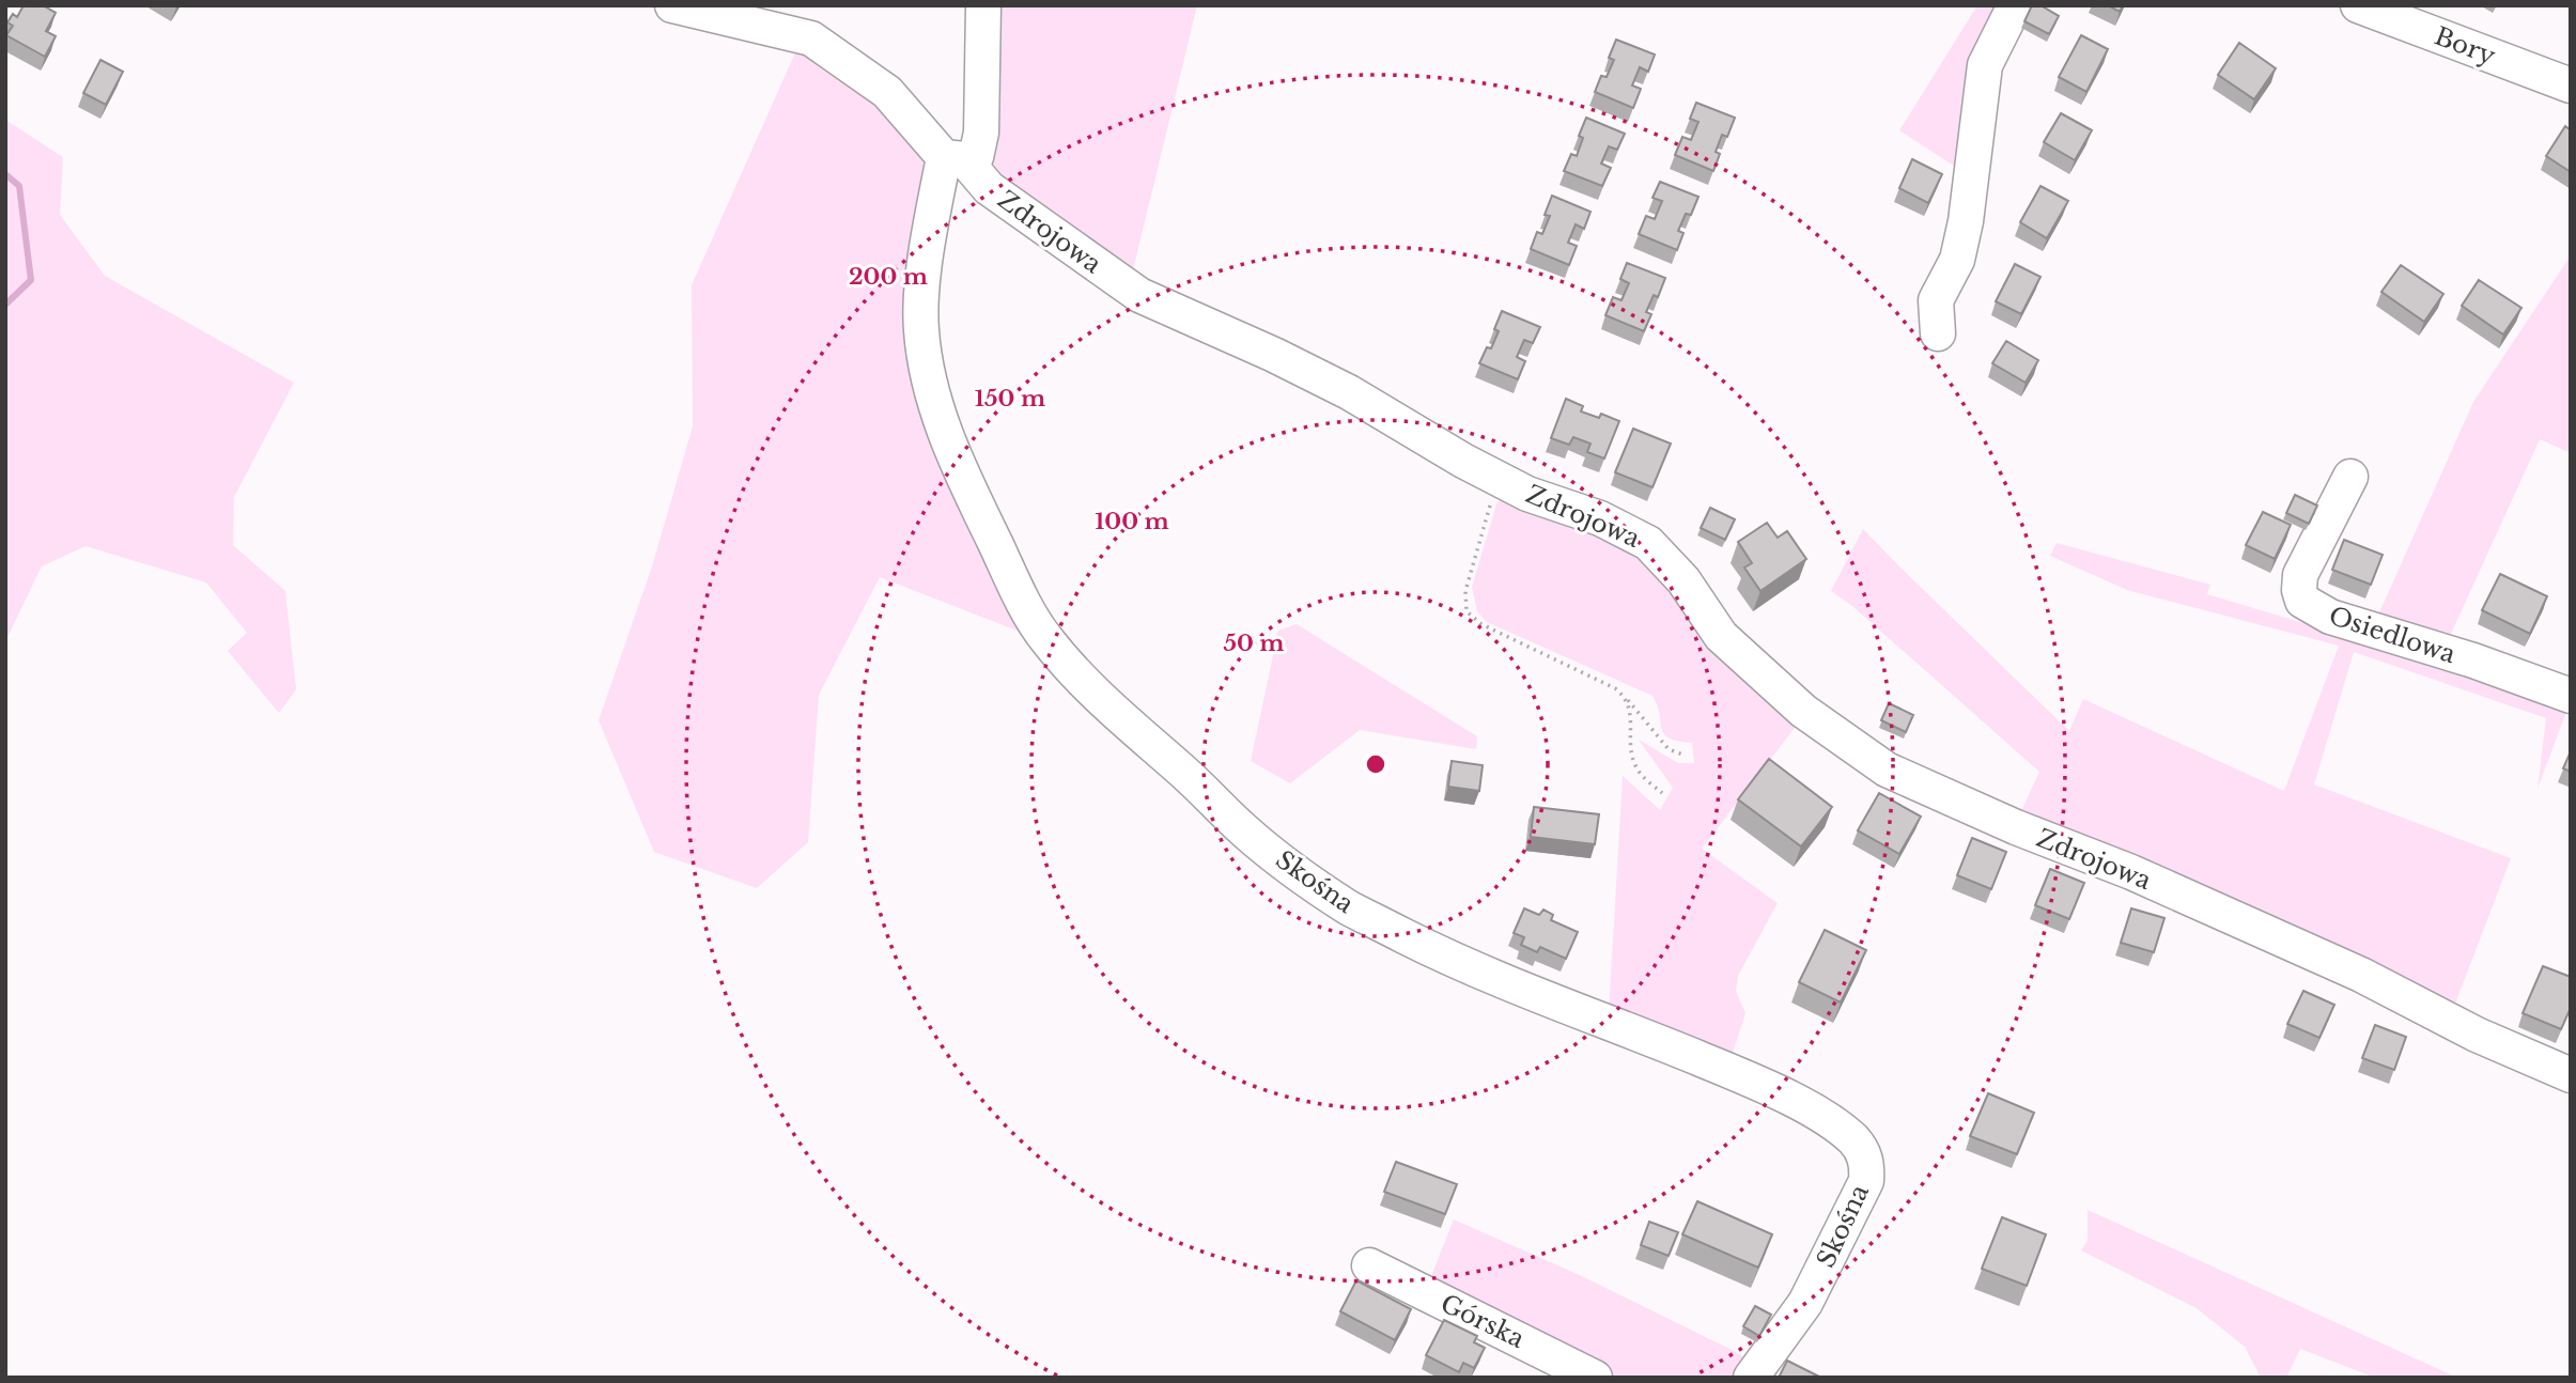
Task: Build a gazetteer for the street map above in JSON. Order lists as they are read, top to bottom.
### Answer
{
  "streets": {
    "street": [
      "Bory",
      "Zdrojowa",
      "Osiedlowa",
      "Skośna",
      "Górska"
    ]
  },
  "crossings": [
    ["Zdrojowa", "Skośna"]
  ],
  "rings": [
    "200 m",
    "150 m",
    "100 m",
    "50 m"
  ]
}
